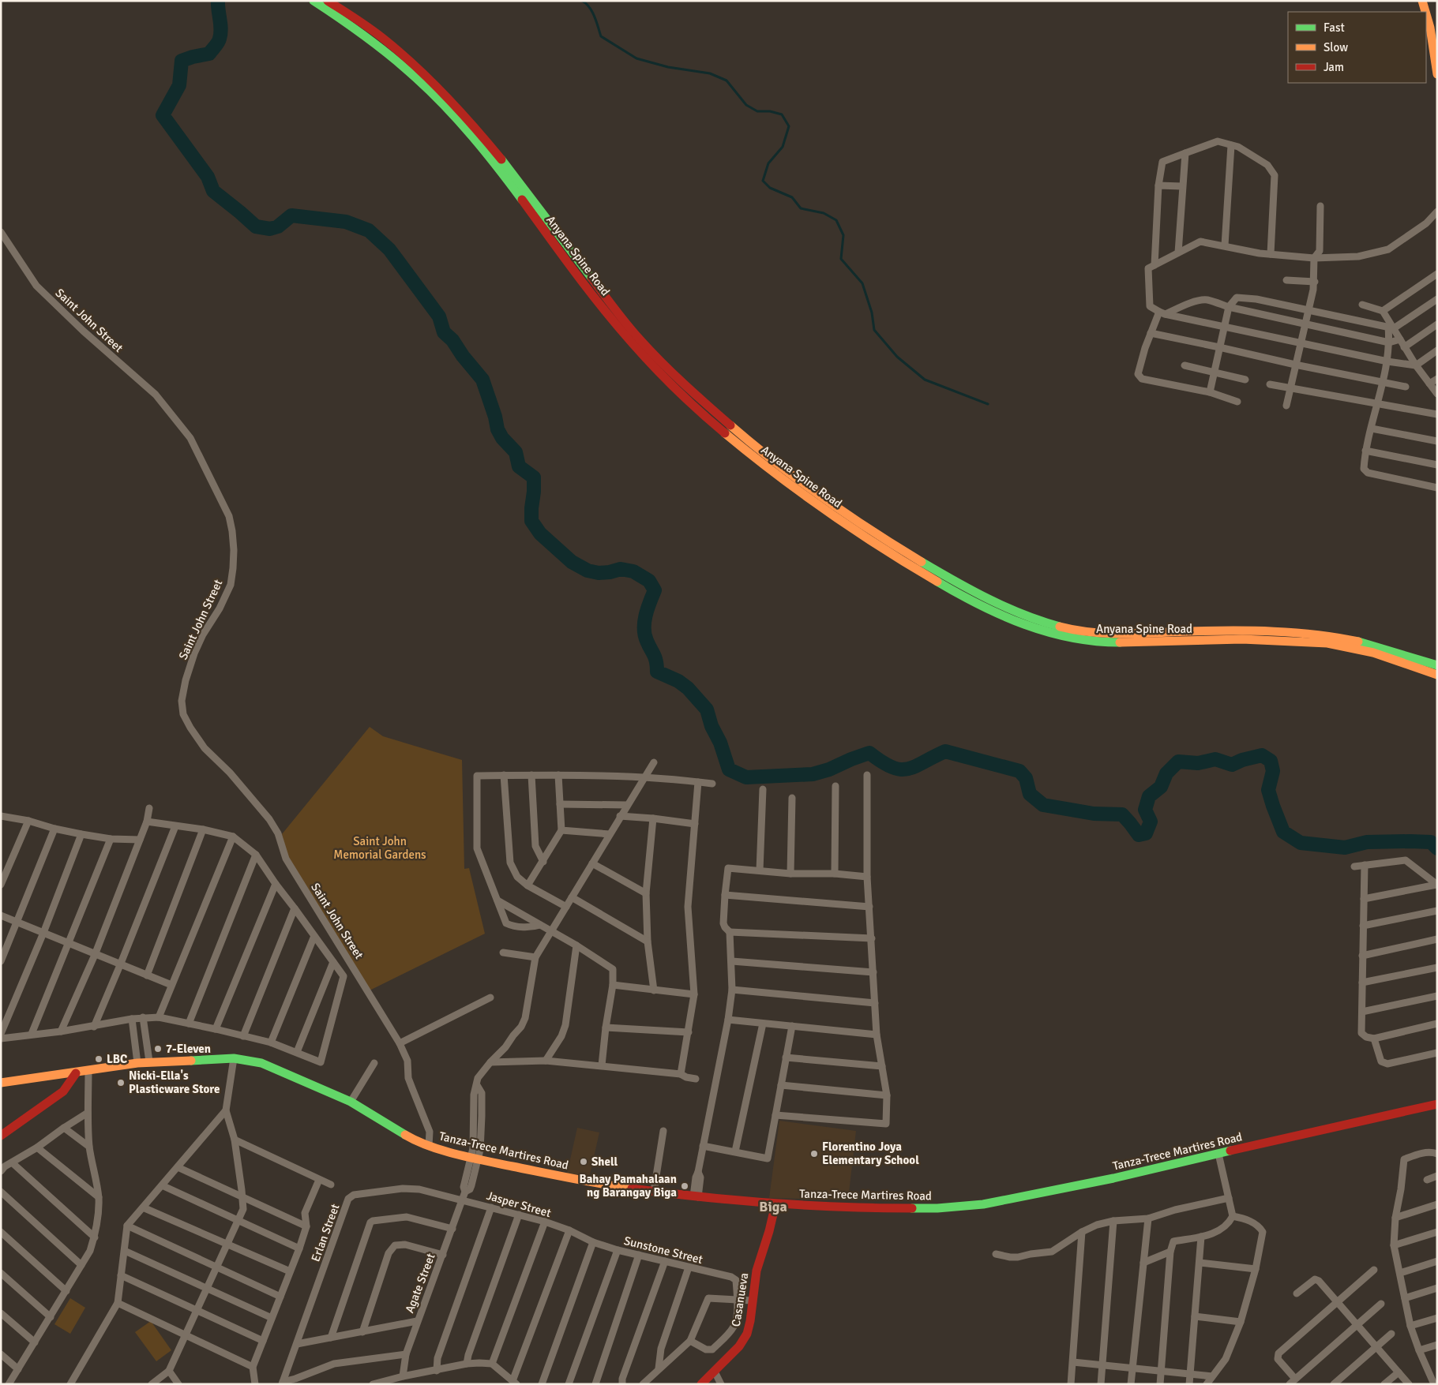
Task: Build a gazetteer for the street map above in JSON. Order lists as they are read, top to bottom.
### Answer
{
  "streets": {
    "main road": ["Anyana Spine Road", "Tanza-Trece Martires Road", "Casanueva"],
    "street": [
      "Saint John Street",
      "Jasper Street",
      "Erlan Street",
      "Sunstone Street",
      "Agate Street"
    ]
  },
  "crossings": [
    ["Saint John Street", "Tanza-Trece Martires Road"],
    ["Tanza-Trece Martires Road", "Agate Street"],
    ["Tanza-Trece Martires Road", "Casanueva"],
    ["Jasper Street", "Erlan Street"],
    ["Jasper Street", "Sunstone Street"],
    ["Jasper Street", "Agate Street"],
    ["Erlan Street", "Agate Street"]
  ],
  "districts": ["Biga"],
  "parks": ["Saint John Memorial Gardens"],
  "places": [
    "7-Eleven",
    "LBC",
    "Nicki-Ella's Plasticware Store",
    "Florentino Joya Elementary School",
    "Shell",
    "Bahay Pamahalaan ng Barangay Biga"
  ],
  "legend": ["Fast", "Slow", "Jam"]
}
